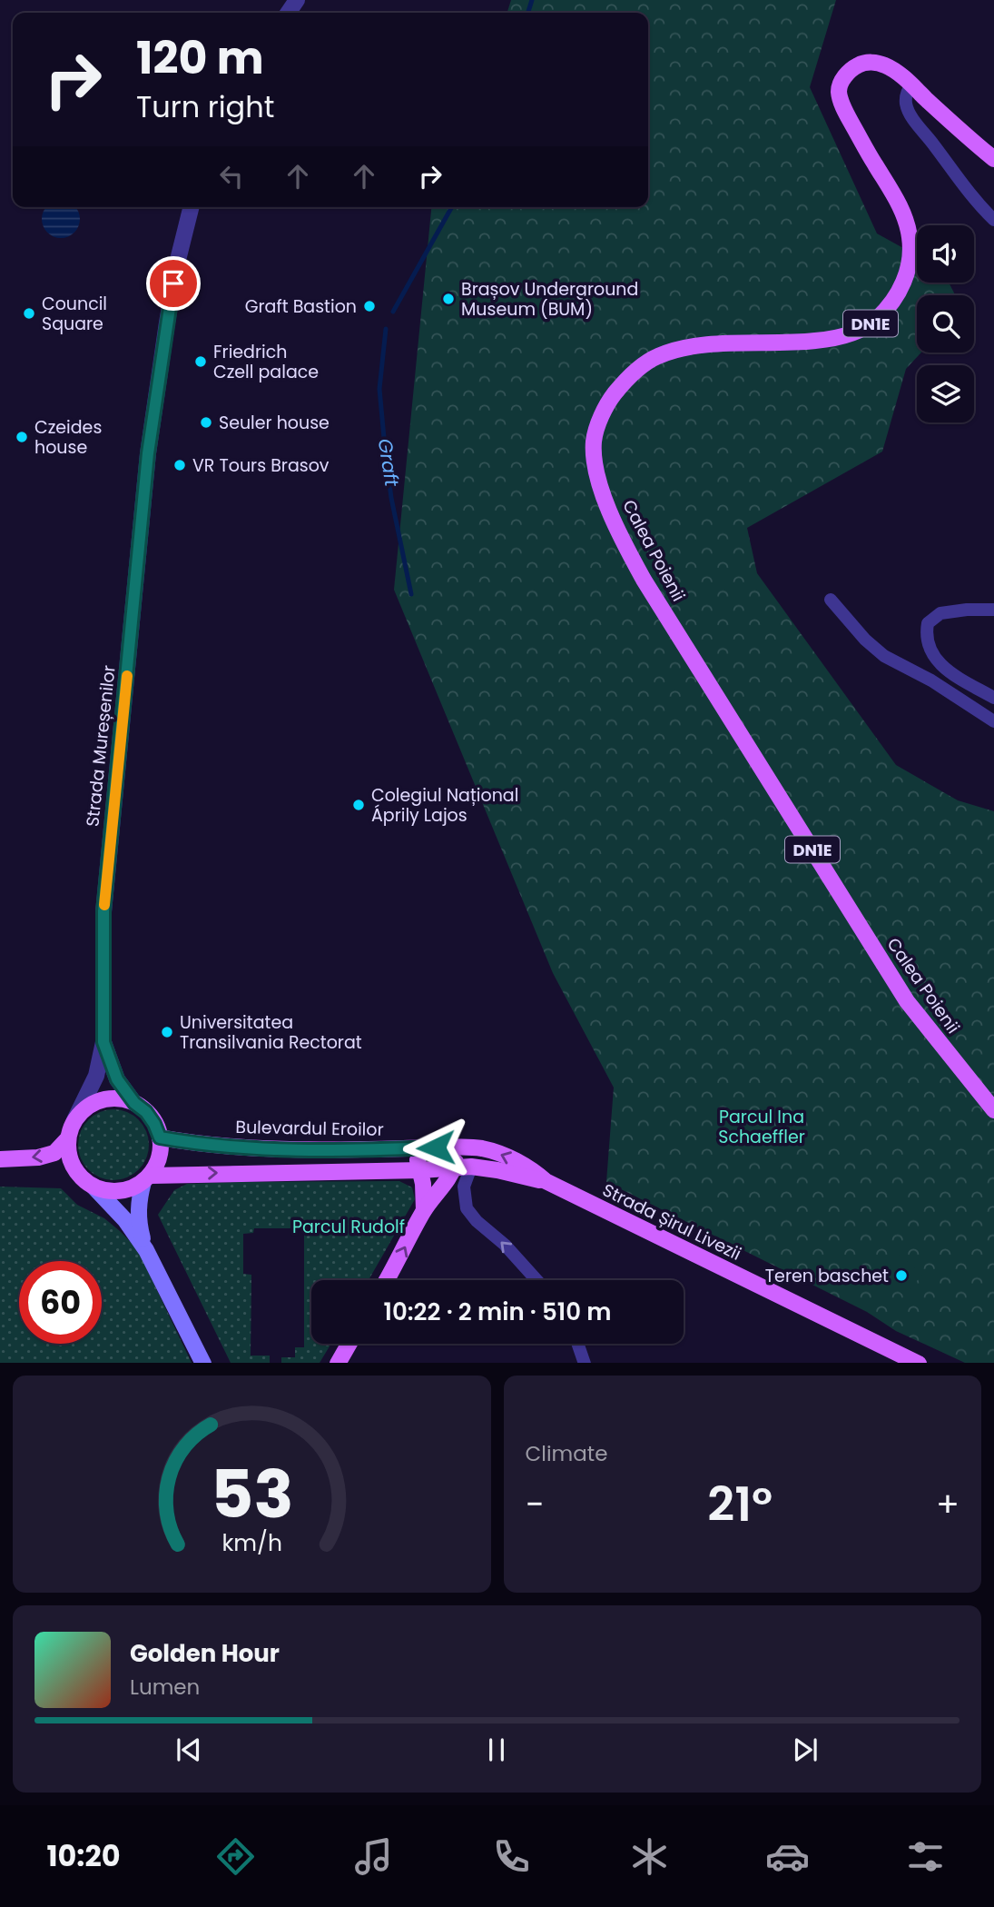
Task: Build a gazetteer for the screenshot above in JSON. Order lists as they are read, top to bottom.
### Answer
{
  "streets": {
    "main road": [
      "DN1E",
      "Calea Poienii",
      "Bulevardul Eroilor",
      "Strada Șirul Livezii"
    ],
    "street": ["Strada Mureșenilor"]
  },
  "crossings": [
    ["Strada Mureșenilor", "Bulevardul Eroilor"],
    ["Bulevardul Eroilor", "Strada Șirul Livezii"]
  ],
  "water": ["Graft"],
  "parks": ["Parcul Ina Schaeffler", "Parcul Rudolf"],
  "places": [
    "Brașov Underground Museum (BUM)",
    "Graft Bastion",
    "Council Square",
    "Friedrich Czell palace",
    "Seuler house",
    "Czeides house",
    "VR Tours Brasov",
    "Colegiul Național Áprily Lajos",
    "Universitatea Transilvania Rectorat",
    "Teren baschet"
  ],
  "page": {
    "turn": ["120 m", "Turn right"],
    "limit": "60",
    "trip": "10:22 · 2 min · 510 m",
    "tile": "Climate",
    "heat": ["−", "21°", "+"],
    "song": ["Golden Hour", "Lumen"],
    "tabs": "10:20",
    "gauge": ["53", "km/h"]
  }
}
